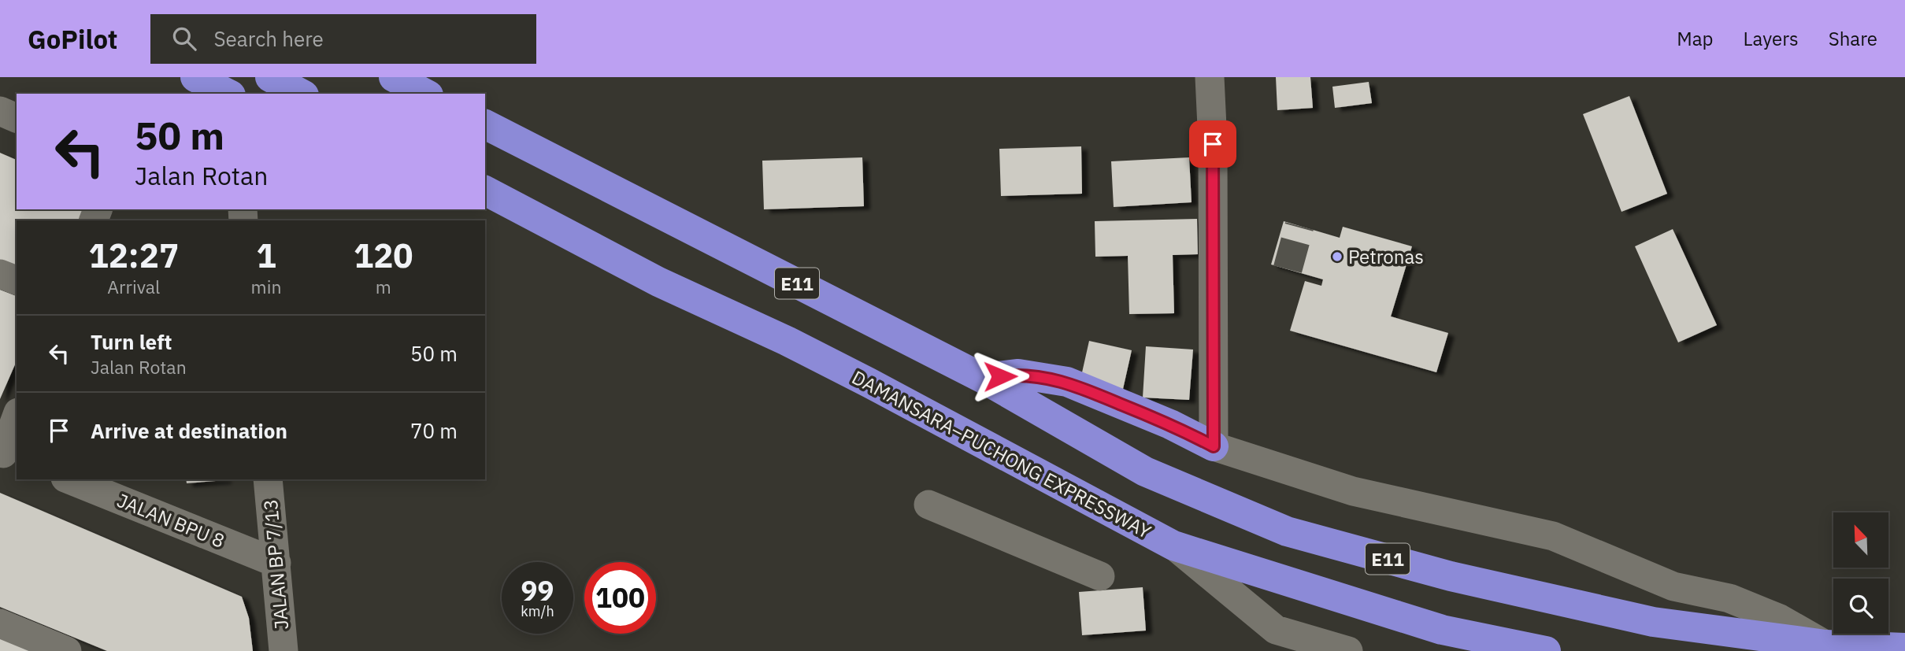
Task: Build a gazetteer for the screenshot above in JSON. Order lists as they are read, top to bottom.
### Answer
{
  "streets": {
    "highway": ["E11", "DAMANSARA–PUCHONG EXPRESSWAY"],
    "street": ["JALAN BPU 8", "JALAN BP 7/13"]
  },
  "crossings": [
    ["JALAN BPU 8", "JALAN BP 7/13"]
  ],
  "places": ["Petronas"],
  "north": "top left",
  "page": {
    "header": "GoPilot",
    "search": "Search here",
    "nav": ["Map", "Layers", "Share"],
    "turn": ["50 m", "Jalan Rotan"],
    "eta": [
      "12:27",
      "Arrival",
      "1",
      "min",
      "120",
      "m"
    ],
    "list": [
      {
        "name": "Turn left",
        "note": "Jalan Rotan",
        "value": "50 m"
      },
      {
        "name": "Arrive at destination",
        "value": "70 m"
      }
    ],
    "speed": "99 km/h",
    "limit": "100"
  }
}
